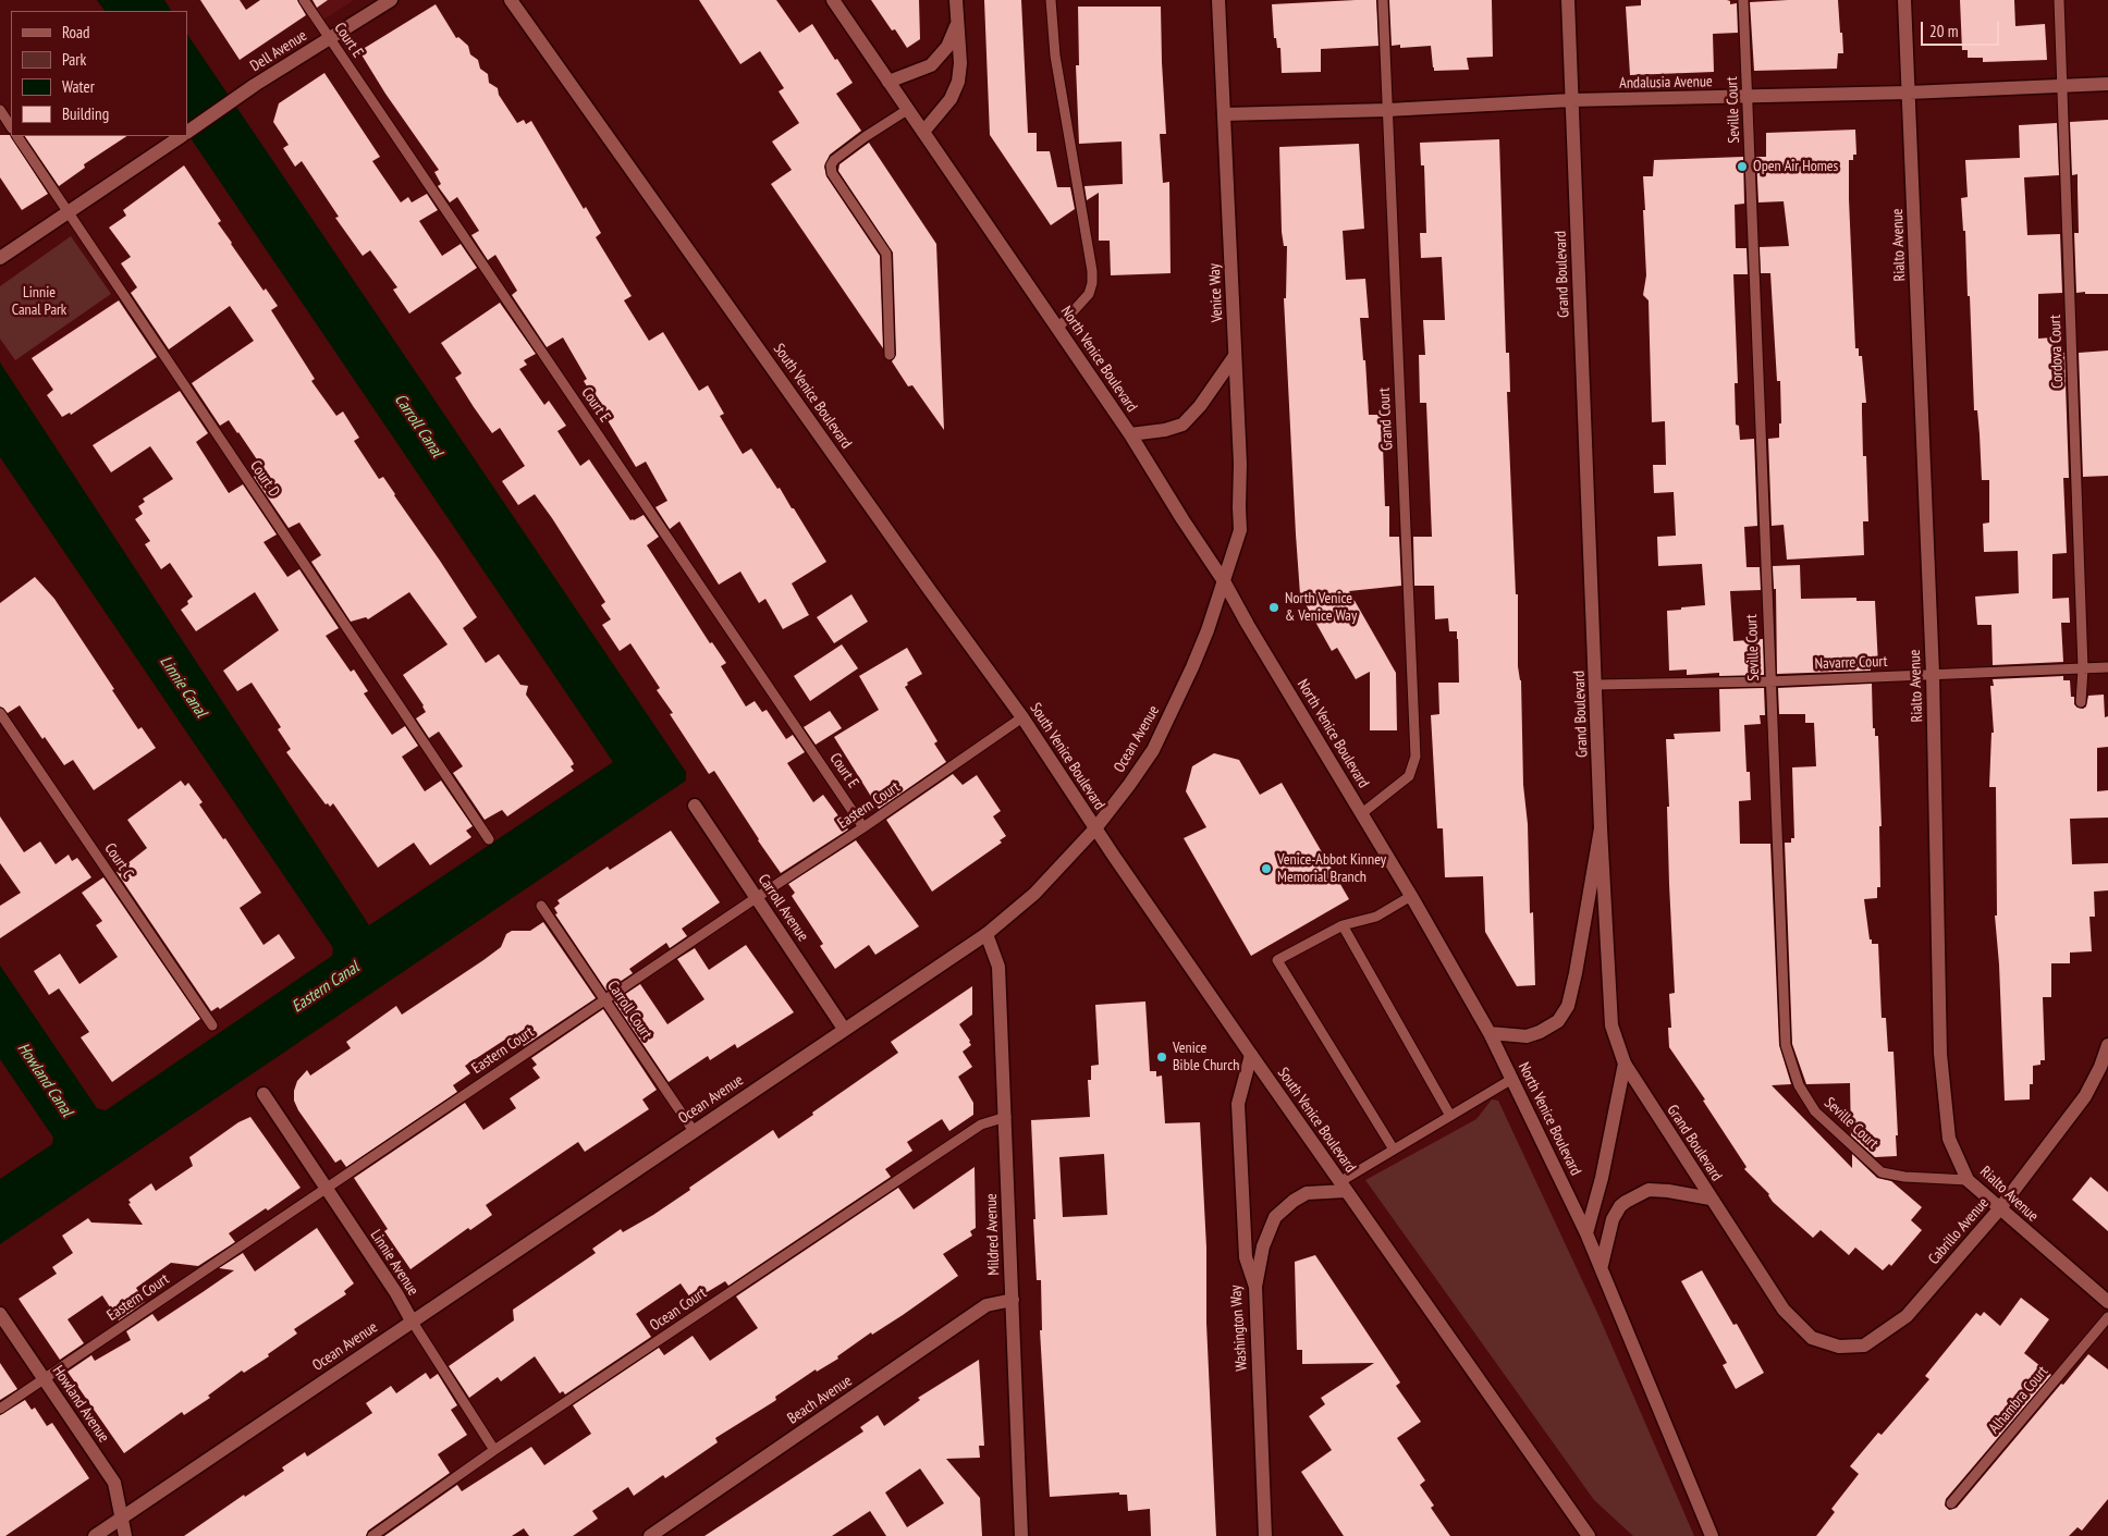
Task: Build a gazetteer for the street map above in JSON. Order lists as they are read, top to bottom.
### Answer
{
  "streets": {
    "street": [
      "Dell Avenue",
      "Andalusia Avenue",
      "Rialto Avenue",
      "Grand Boulevard",
      "Venice Way",
      "North Venice Boulevard",
      "South Venice Boulevard",
      "Ocean Avenue",
      "Carroll Avenue",
      "Cabrillo Avenue",
      "Mildred Avenue",
      "Linnie Avenue",
      "Washington Way",
      "Beach Avenue",
      "Howland Avenue"
    ],
    "lane": [
      "Court E",
      "Seville Court",
      "Cordova Court",
      "Grand Court",
      "Court D",
      "Navarre Court",
      "Eastern Court",
      "Court C",
      "Carroll Court",
      "Ocean Court",
      "Alhambra Court"
    ]
  },
  "crossings": [
    ["Court E", "Dell Avenue"],
    ["Court E", "Eastern Court"],
    ["Dell Avenue", "Court D"],
    ["Andalusia Avenue", "Seville Court"],
    ["Andalusia Avenue", "Rialto Avenue"],
    ["Andalusia Avenue", "Grand Boulevard"],
    ["Andalusia Avenue", "Venice Way"],
    ["Andalusia Avenue", "Cordova Court"],
    ["Andalusia Avenue", "Grand Court"],
    ["Seville Court", "Rialto Avenue"],
    ["Seville Court", "Navarre Court"],
    ["Rialto Avenue", "Navarre Court"],
    ["Rialto Avenue", "Cabrillo Avenue"],
    ["Grand Boulevard", "Navarre Court"],
    ["Grand Boulevard", "Cabrillo Avenue"],
    ["Venice Way", "North Venice Boulevard"],
    ["Venice Way", "Ocean Avenue"],
    ["Cordova Court", "Navarre Court"],
    ["North Venice Boulevard", "Grand Court"],
    ["North Venice Boulevard", "Ocean Avenue"],
    ["South Venice Boulevard", "Ocean Avenue"],
    ["South Venice Boulevard", "Eastern Court"],
    ["South Venice Boulevard", "Washington Way"],
    ["Ocean Avenue", "Carroll Avenue"],
    ["Ocean Avenue", "Carroll Court"],
    ["Ocean Avenue", "Mildred Avenue"],
    ["Ocean Avenue", "Linnie Avenue"],
    ["Ocean Avenue", "Howland Avenue"],
    ["Eastern Court", "Carroll Avenue"],
    ["Eastern Court", "Carroll Court"],
    ["Eastern Court", "Linnie Avenue"],
    ["Eastern Court", "Howland Avenue"],
    ["Mildred Avenue", "Ocean Court"],
    ["Mildred Avenue", "Beach Avenue"],
    ["Linnie Avenue", "Ocean Court"]
  ],
  "water": [
    "Carroll Canal",
    "Linnie Canal",
    "Eastern Canal",
    "Howland Canal"
  ],
  "parks": ["Linnie Canal Park"],
  "places": [
    "Open Air Homes",
    "North Venice & Venice Way",
    "Venice-Abbot Kinney Memorial Branch",
    "Venice Bible Church"
  ],
  "legend": [
    "Road",
    "Park",
    "Water",
    "Building"
  ],
  "scale_bar": "20 m"
}
